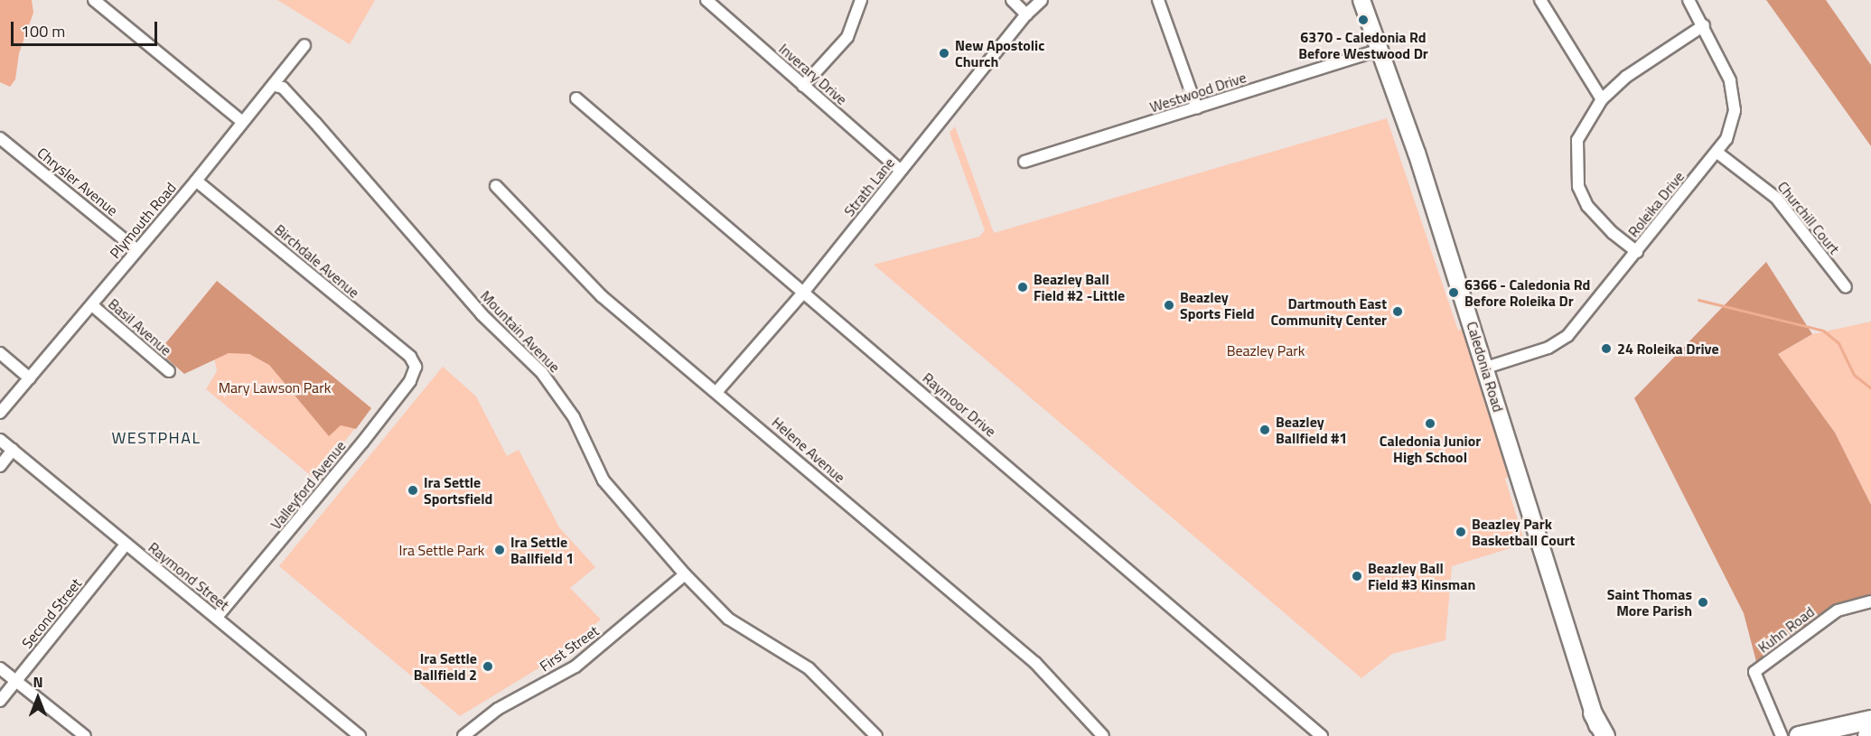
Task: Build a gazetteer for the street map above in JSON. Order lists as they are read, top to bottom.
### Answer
{
  "streets": {
    "street": [
      "Inverary Drive",
      "Westwood Drive",
      "Chrysler Avenue",
      "Strath Lane",
      "Roleika Drive",
      "Churchill Court",
      "Plymouth Road",
      "Birchdale Avenue",
      "Basil Avenue",
      "Mountain Avenue",
      "Caledonia Road",
      "Raymoor Drive",
      "Helene Avenue",
      "Valleyford Avenue",
      "Raymond Street",
      "Second Street",
      "Kuhn Road",
      "First Street"
    ]
  },
  "crossings": [
    ["Inverary Drive", "Strath Lane"],
    ["Westwood Drive", "Caledonia Road"],
    ["Chrysler Avenue", "Plymouth Road"],
    ["Strath Lane", "Raymoor Drive"],
    ["Strath Lane", "Helene Avenue"],
    ["Roleika Drive", "Churchill Court"],
    ["Roleika Drive", "Caledonia Road"],
    ["Plymouth Road", "Birchdale Avenue"],
    ["Plymouth Road", "Basil Avenue"],
    ["Plymouth Road", "Mountain Avenue"],
    ["Birchdale Avenue", "Valleyford Avenue"],
    ["Mountain Avenue", "First Street"],
    ["Valleyford Avenue", "Raymond Street"],
    ["Raymond Street", "Second Street"]
  ],
  "districts": ["WESTPHAL"],
  "parks": ["Beazley Park", "Mary Lawson Park", "Ira Settle Park"],
  "places": [
    "6370 - Caledonia Rd Before Westwood Dr",
    "New Apostolic Church",
    "Beazley Ball Field #2 -Little",
    "6366 - Caledonia Rd Before Roleika Dr",
    "Beazley Sports Field",
    "Dartmouth East Community Center",
    "24 Roleika Drive",
    "Caledonia Junior High School",
    "Beazley Ballfield #1",
    "Ira Settle Sportsfield",
    "Beazley Park Basketball Court",
    "Ira Settle Ballfield 1",
    "Beazley Ball Field #3 Kinsman",
    "Saint Thomas More Parish",
    "Ira Settle Ballfield 2"
  ],
  "scale_bar": "100 m",
  "north": "top"
}
